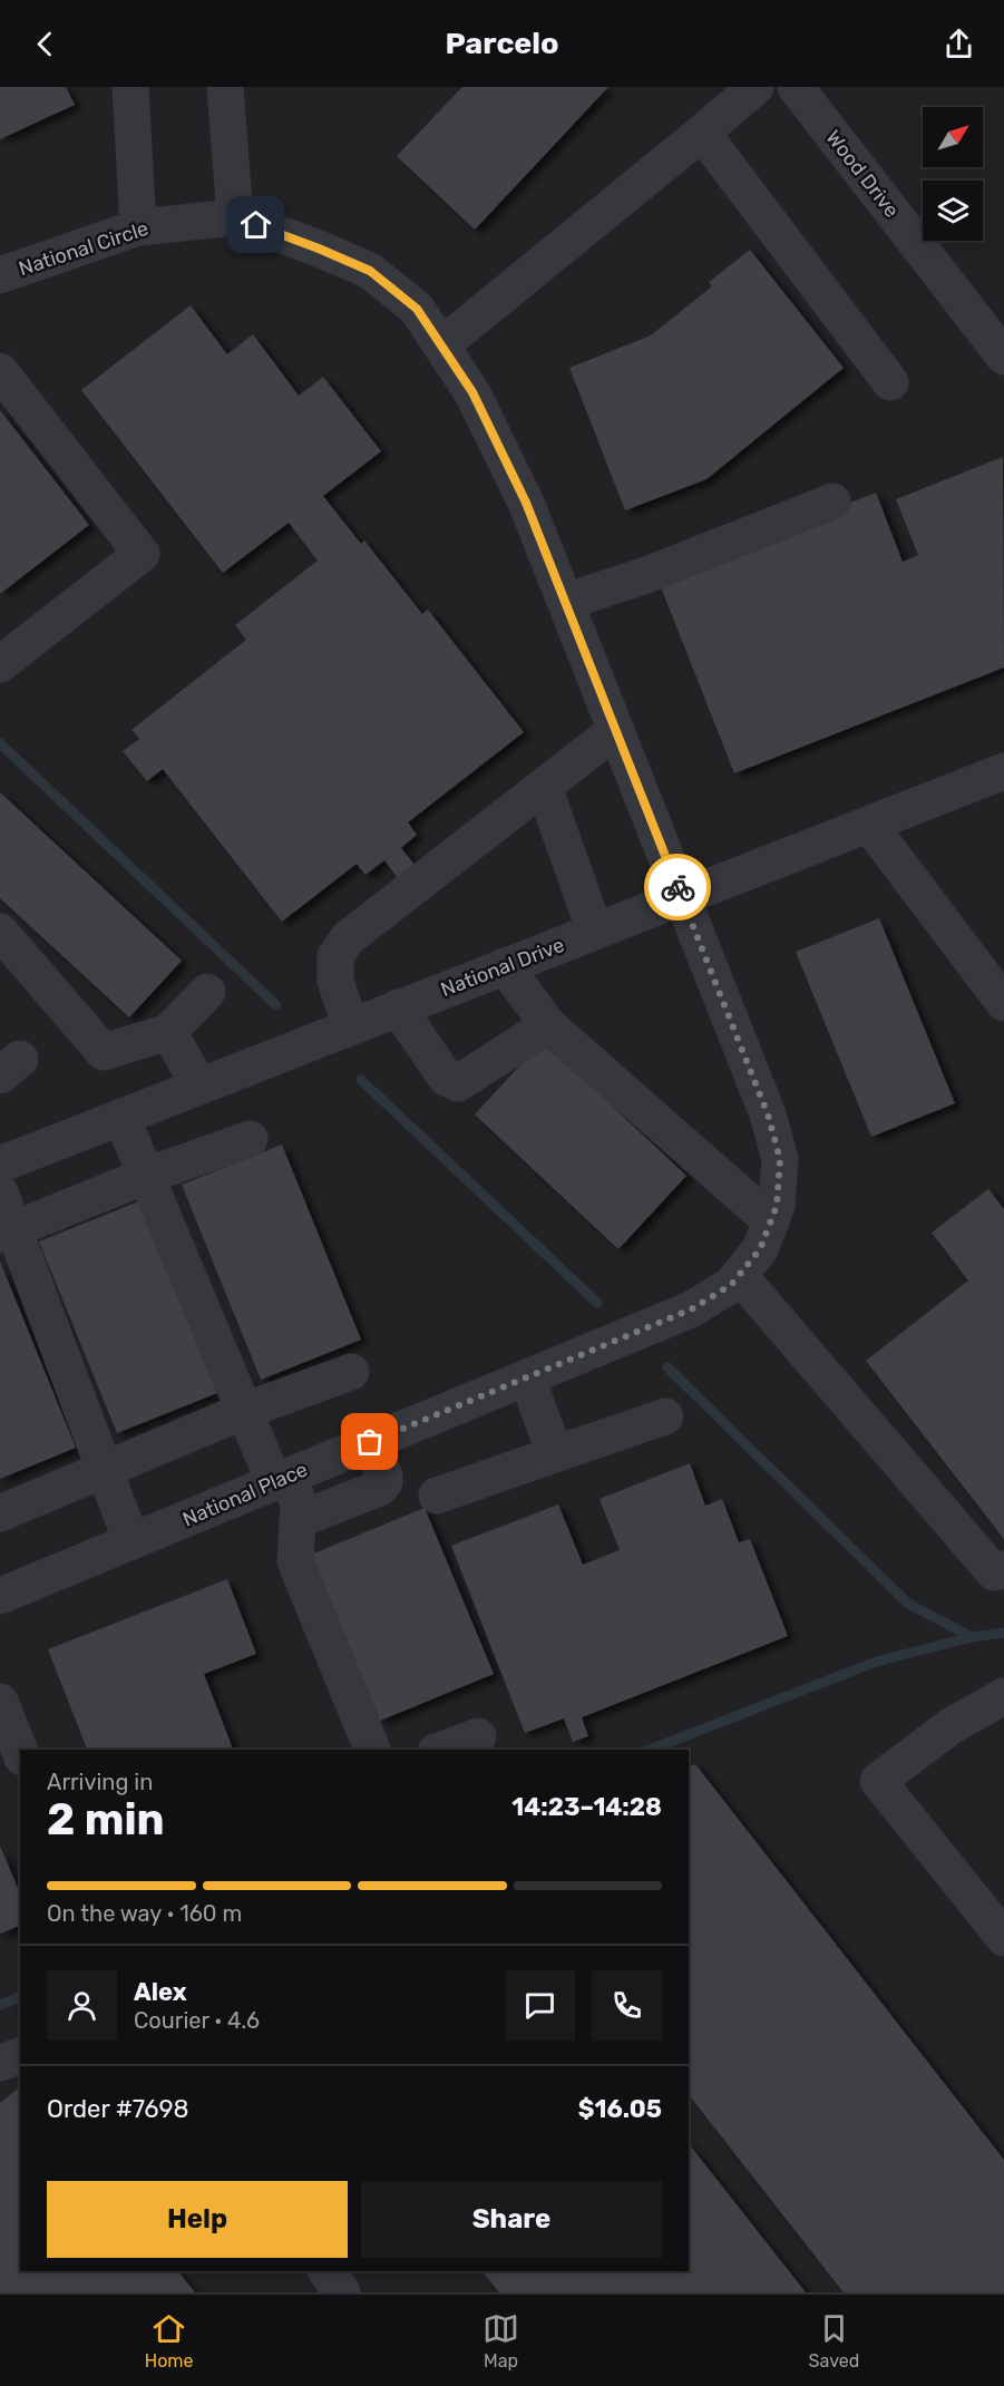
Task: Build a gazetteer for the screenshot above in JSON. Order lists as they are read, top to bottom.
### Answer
{
  "streets": {
    "street": [
      "Wood Drive",
      "National Circle",
      "National Drive",
      "National Place"
    ]
  },
  "crossings": [
    ["National Circle", "National Drive"],
    ["National Circle", "National Place"],
    ["National Drive", "National Place"]
  ],
  "north": "top right",
  "page": {
    "header": "Parcelo",
    "heading": ["2 min", "Arriving in", "14:23–14:28"],
    "panel": [
      "Alex",
      "Courier · 4.6",
      "Order #7698",
      "$16.05"
    ],
    "bar": "On the way · 160 m",
    "buttons": ["Help", "Share"],
    "tabs": ["Home", "Map", "Saved"]
  }
}
